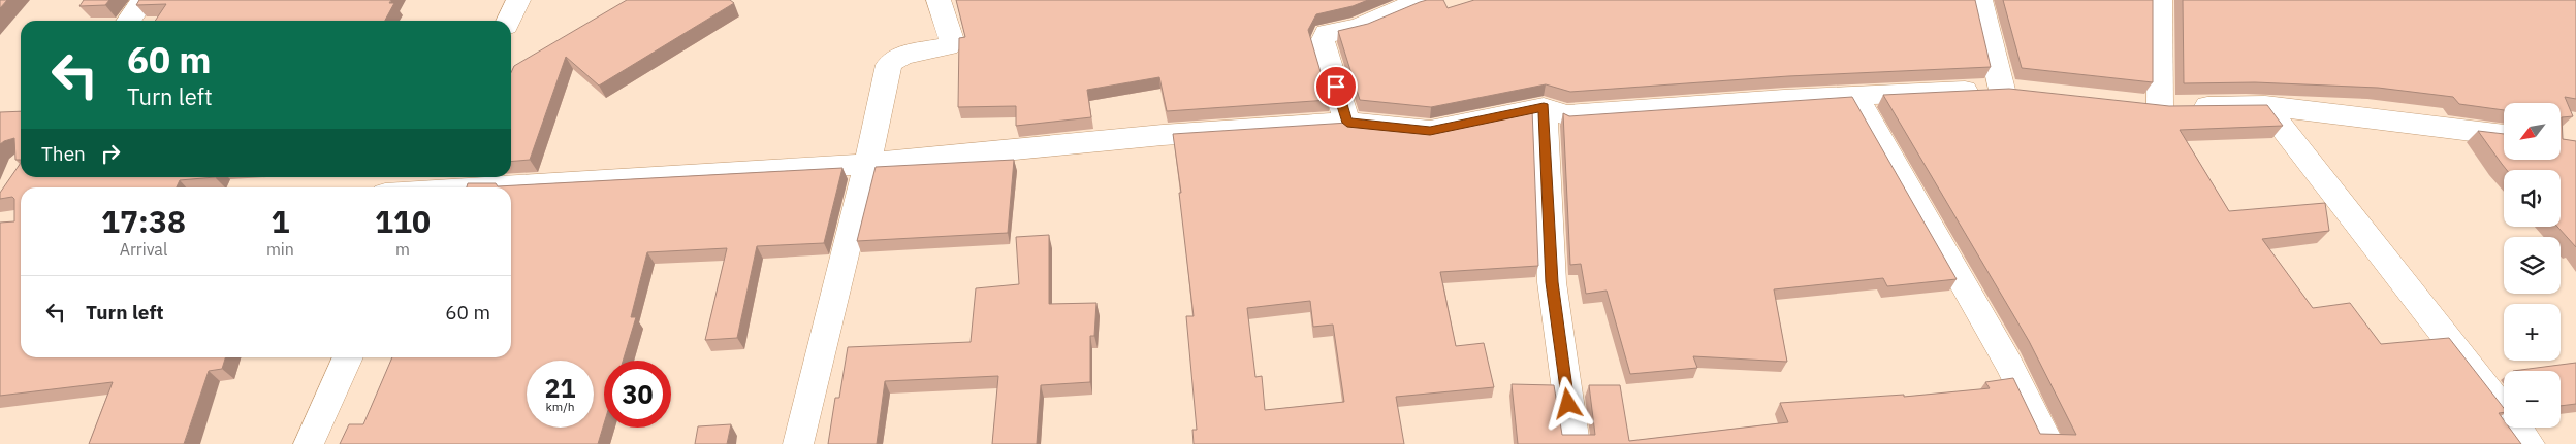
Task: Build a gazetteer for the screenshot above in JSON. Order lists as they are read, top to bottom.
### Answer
{
  "north": "bottom left",
  "page": {
    "turn": ["60 m", "Turn left"],
    "map_buttons": ["+", "−"],
    "then": "Then",
    "eta": [
      "17:38",
      "Arrival",
      "1",
      "min",
      "110",
      "m"
    ],
    "list": [
      {
        "name": "Turn left",
        "value": "60 m"
      }
    ],
    "speed": "21 km/h",
    "limit": "30"
  }
}
